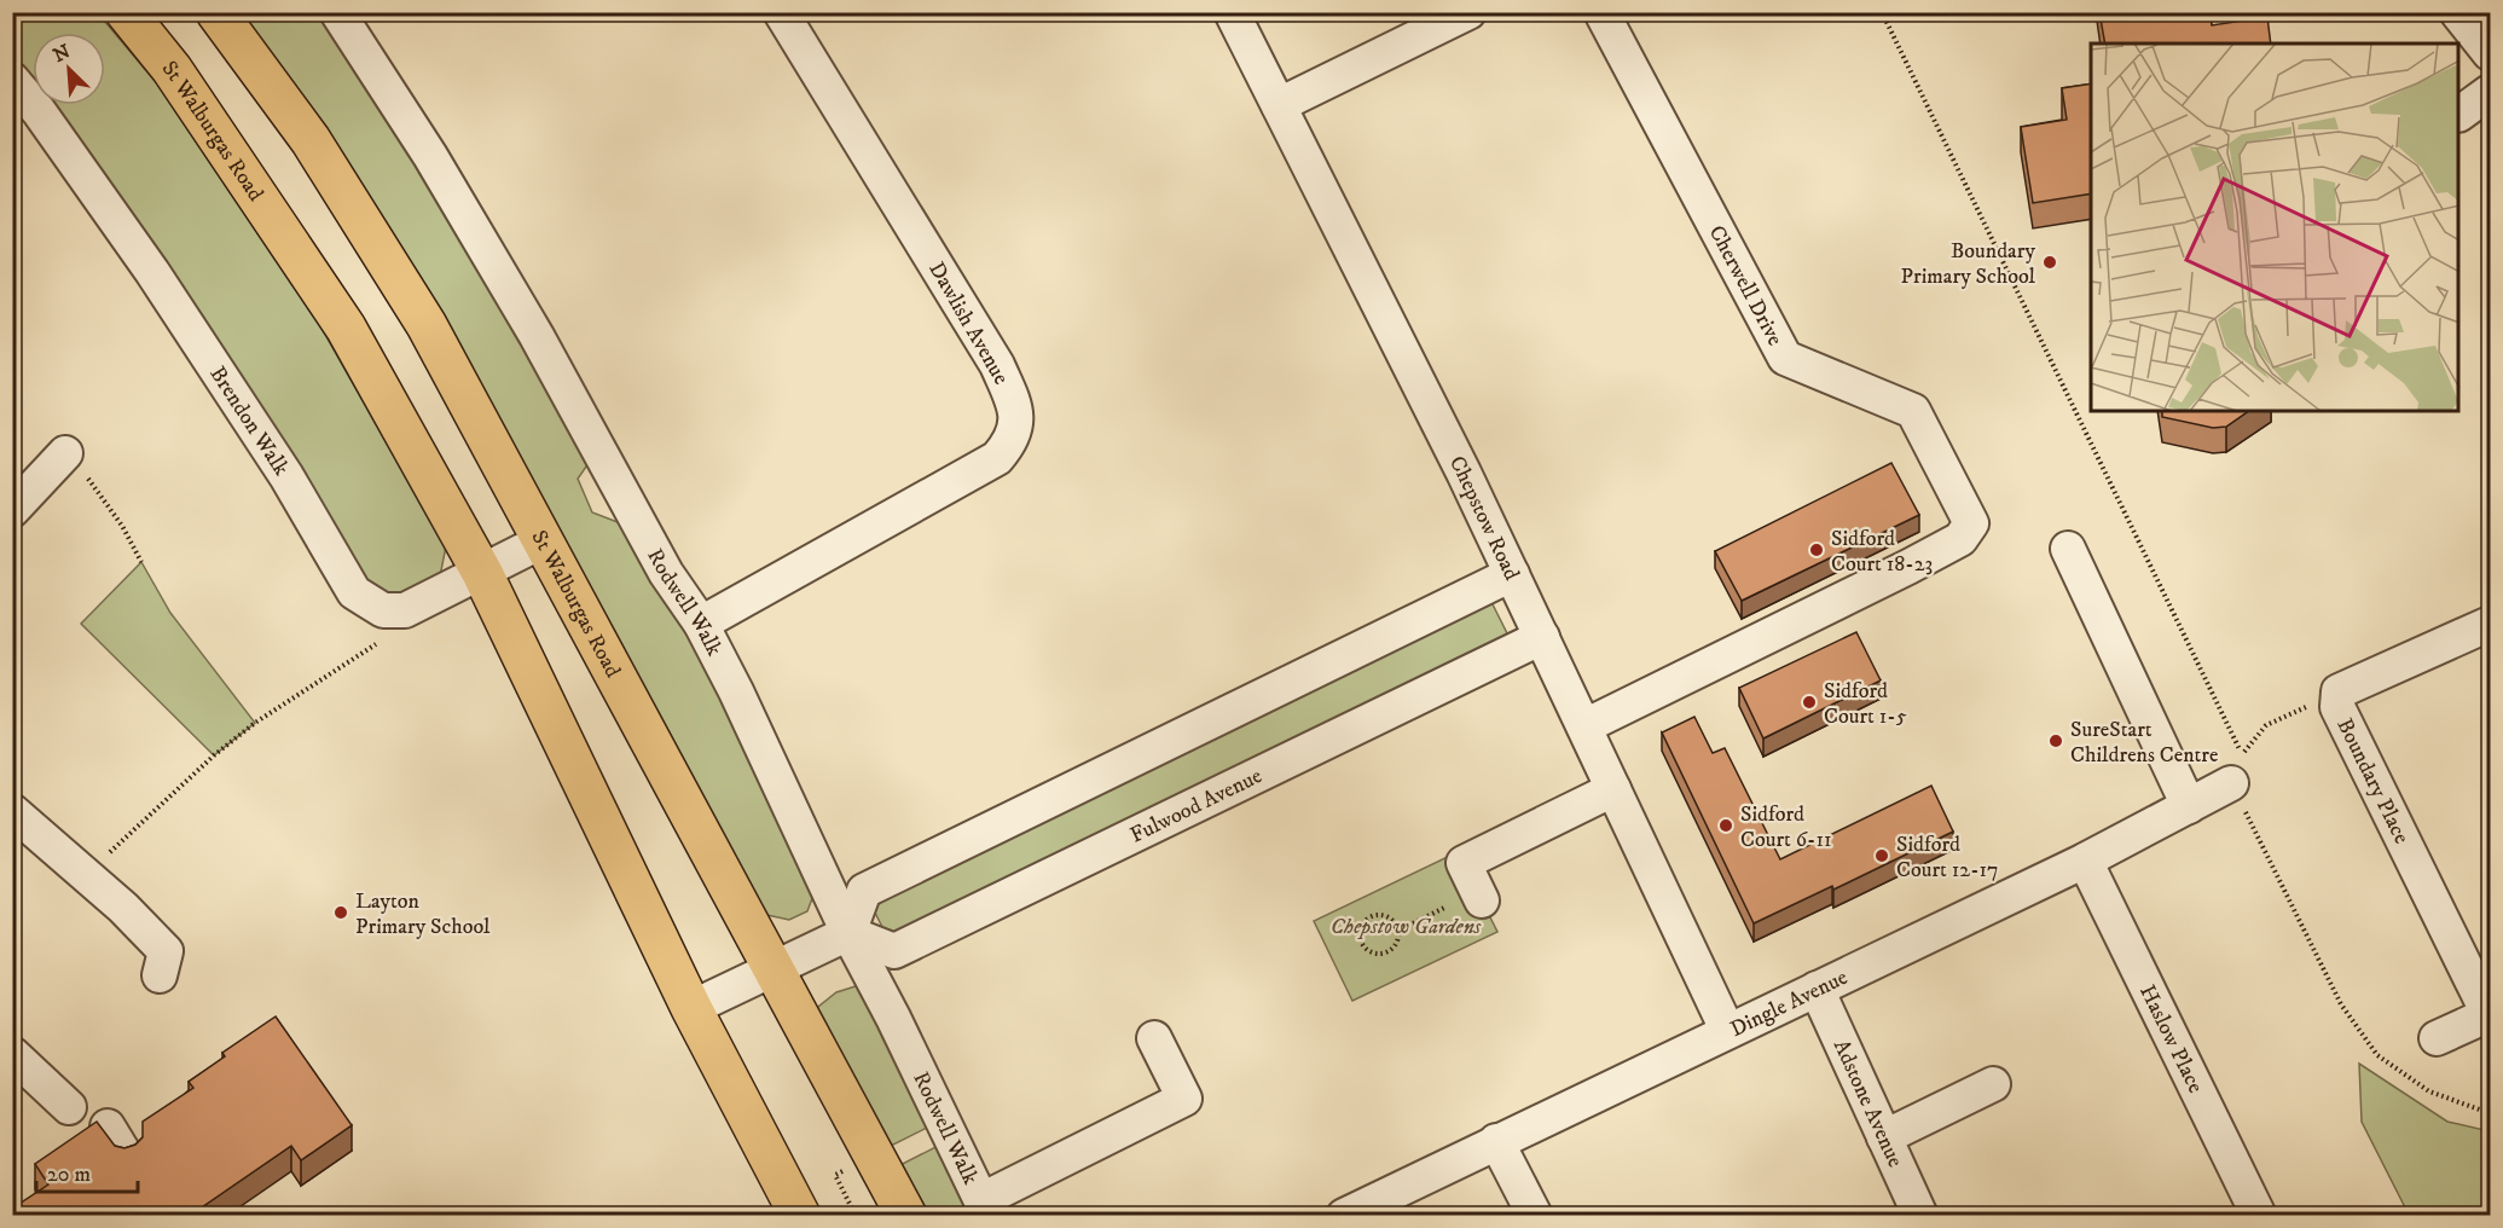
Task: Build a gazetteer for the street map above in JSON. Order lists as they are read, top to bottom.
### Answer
{
  "streets": {
    "main road": ["St Walburgas Road"],
    "street": [
      "Cherwell Drive",
      "Dawlish Avenue",
      "Brendon Walk",
      "Chepstow Road",
      "Rodwell Walk",
      "Boundary Place",
      "Fulwood Avenue",
      "Dingle Avenue",
      "Haslow Place",
      "Adstone Avenue"
    ]
  },
  "crossings": [
    ["Cherwell Drive", "Chepstow Road"],
    ["Dawlish Avenue", "Rodwell Walk"],
    ["Chepstow Road", "Fulwood Avenue"],
    ["Chepstow Road", "Dingle Avenue"],
    ["Rodwell Walk", "Fulwood Avenue"],
    ["Dingle Avenue", "Haslow Place"],
    ["Dingle Avenue", "Adstone Avenue"]
  ],
  "parks": ["Chepstow Gardens"],
  "places": [
    "Boundary Primary School",
    "Sidford Court 18-23",
    "Sidford Court 1-5",
    "SureStart Childrens Centre",
    "Sidford Court 6-11",
    "Sidford Court 12-17",
    "Layton Primary School"
  ],
  "scale_bar": "20 m",
  "north": "top left"
}
